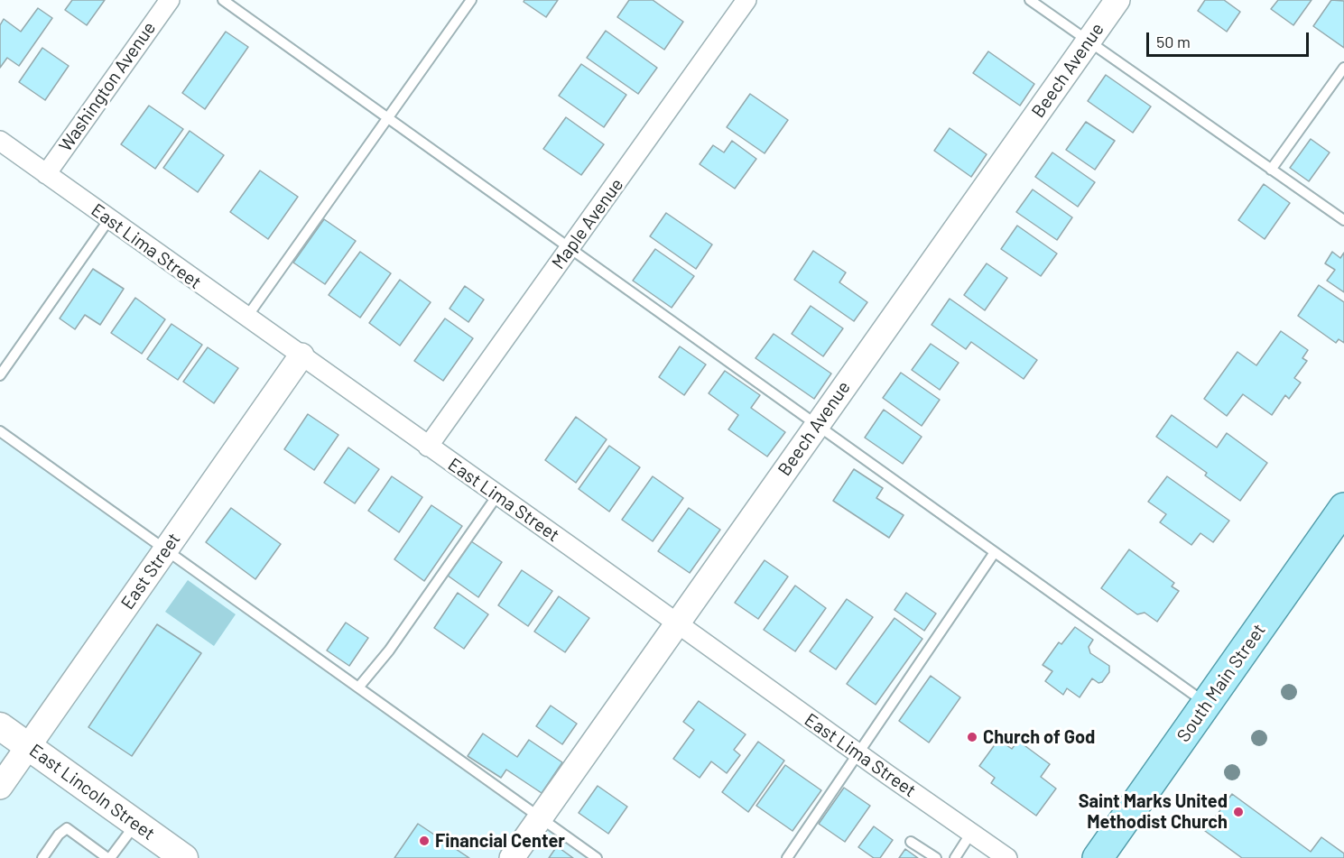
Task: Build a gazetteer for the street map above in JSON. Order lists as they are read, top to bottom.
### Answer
{
  "streets": {
    "main road": ["South Main Street", "East Lincoln Street"],
    "street": [
      "Beech Avenue",
      "Washington Avenue",
      "Maple Avenue",
      "East Lima Street",
      "East Street"
    ]
  },
  "crossings": [
    ["Beech Avenue", "East Lima Street"],
    ["Washington Avenue", "East Lima Street"],
    ["Maple Avenue", "East Lima Street"],
    ["East Lima Street", "East Street"],
    ["East Street", "East Lincoln Street"]
  ],
  "places": ["Church of God", "Saint Marks United Methodist Church", "Financial Center"],
  "scale_bar": "50 m"
}
